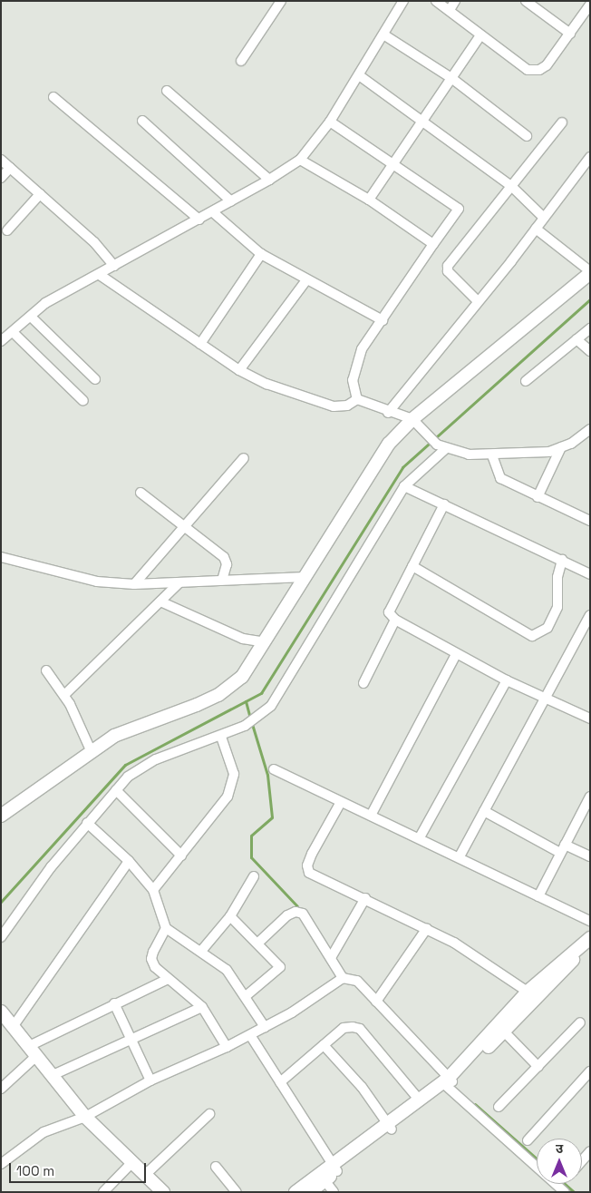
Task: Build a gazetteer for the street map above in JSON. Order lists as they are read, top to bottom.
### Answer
{
  "scale_bar": "100 m",
  "north": "top"
}
